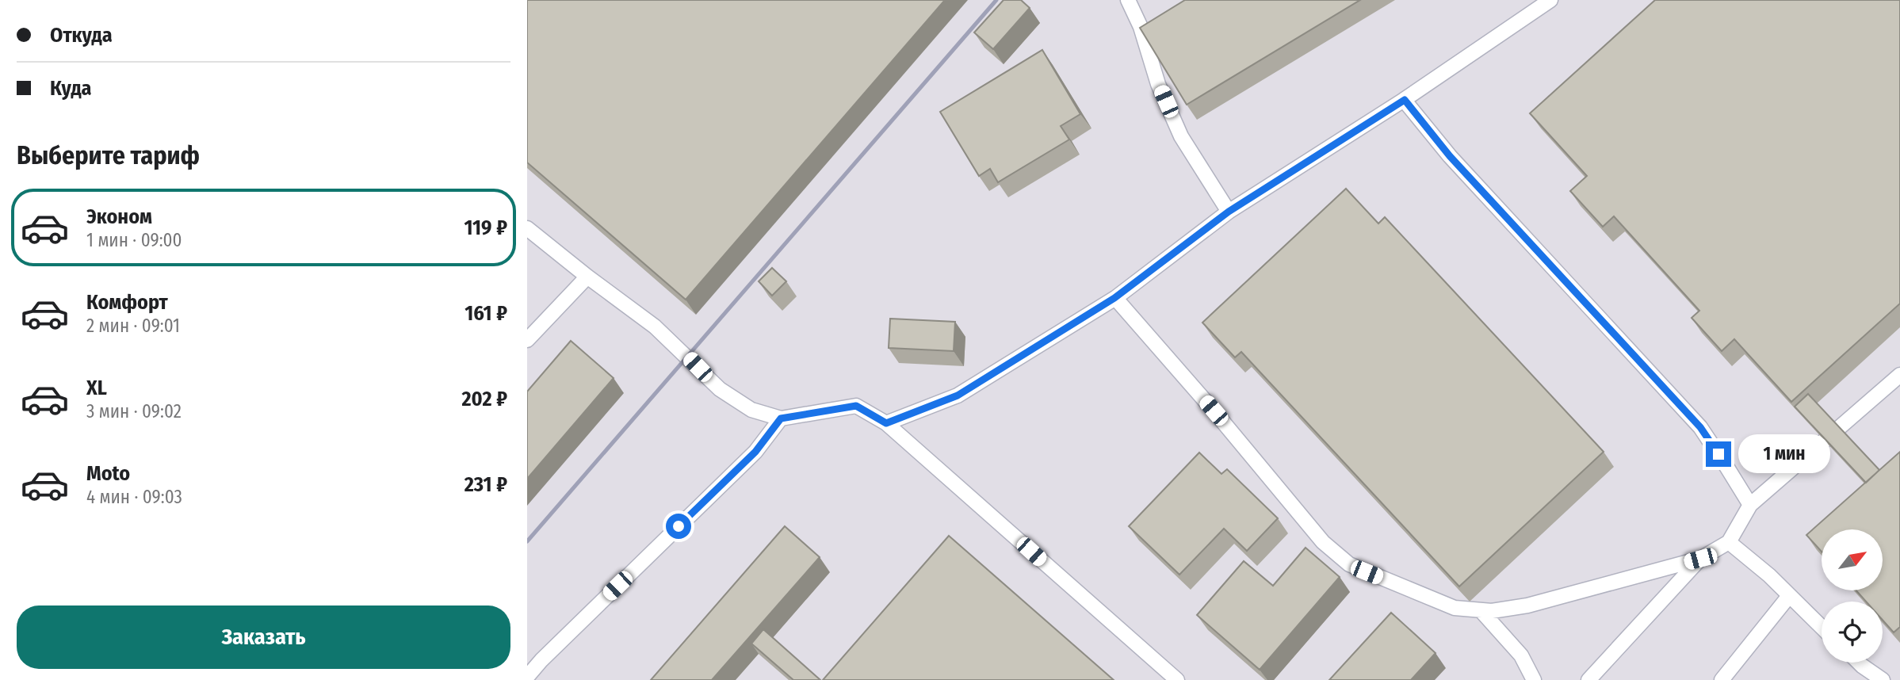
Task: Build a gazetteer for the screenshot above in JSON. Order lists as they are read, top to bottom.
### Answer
{
  "north": "top right",
  "page": {
    "banner": ["Откуда", "Куда"],
    "heading": "Выберите тариф",
    "list": [
      {
        "name": "Эконом",
        "note": "1 мин · 09:00",
        "value": "119 ₽"
      },
      {
        "name": "Комфорт",
        "note": "2 мин · 09:01",
        "value": "161 ₽"
      },
      {
        "name": "XL",
        "note": "3 мин · 09:02",
        "value": "202 ₽"
      },
      {
        "name": "Moto",
        "note": "4 мин · 09:03",
        "value": "231 ₽"
      }
    ],
    "bubble": "1 мин",
    "buttons": "Заказать"
  }
}
